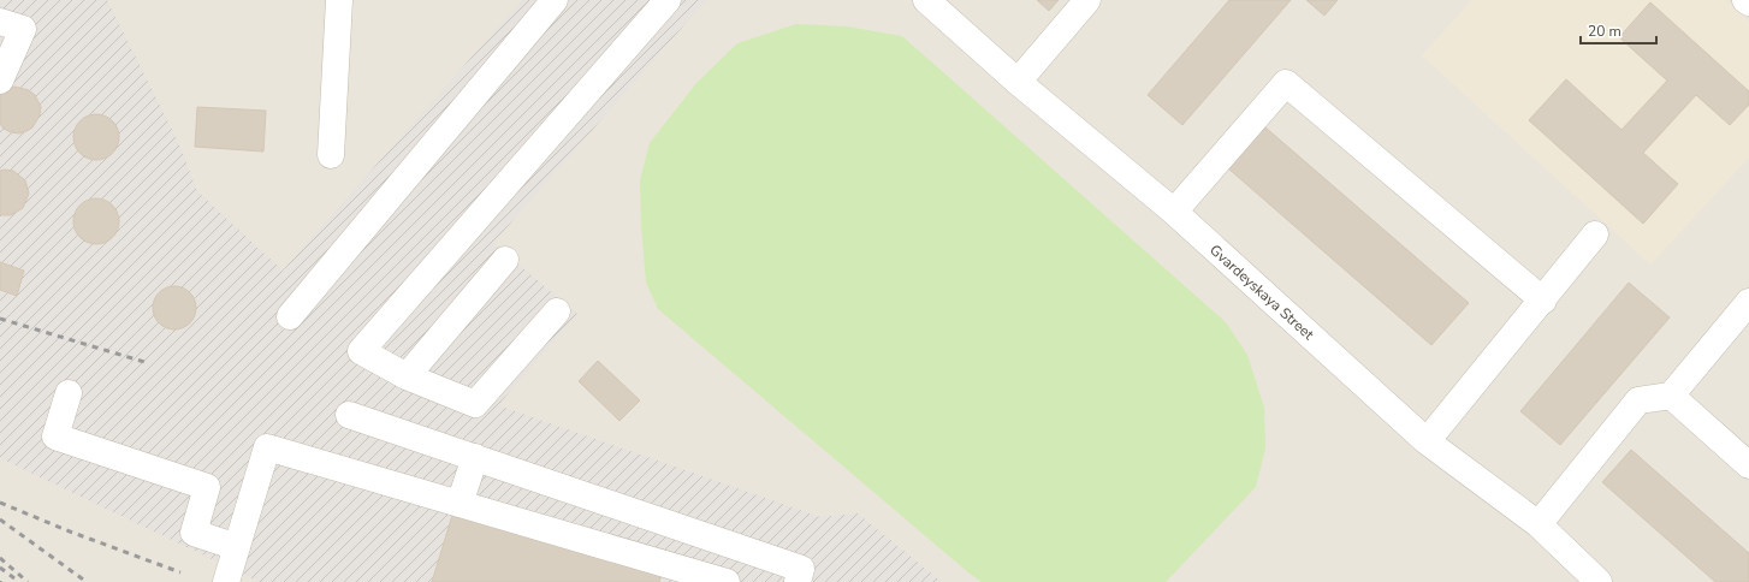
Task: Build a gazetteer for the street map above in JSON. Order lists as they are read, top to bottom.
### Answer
{
  "streets": {
    "street": ["Gvardeyskaya Street"]
  },
  "scale_bar": "20 m"
}
